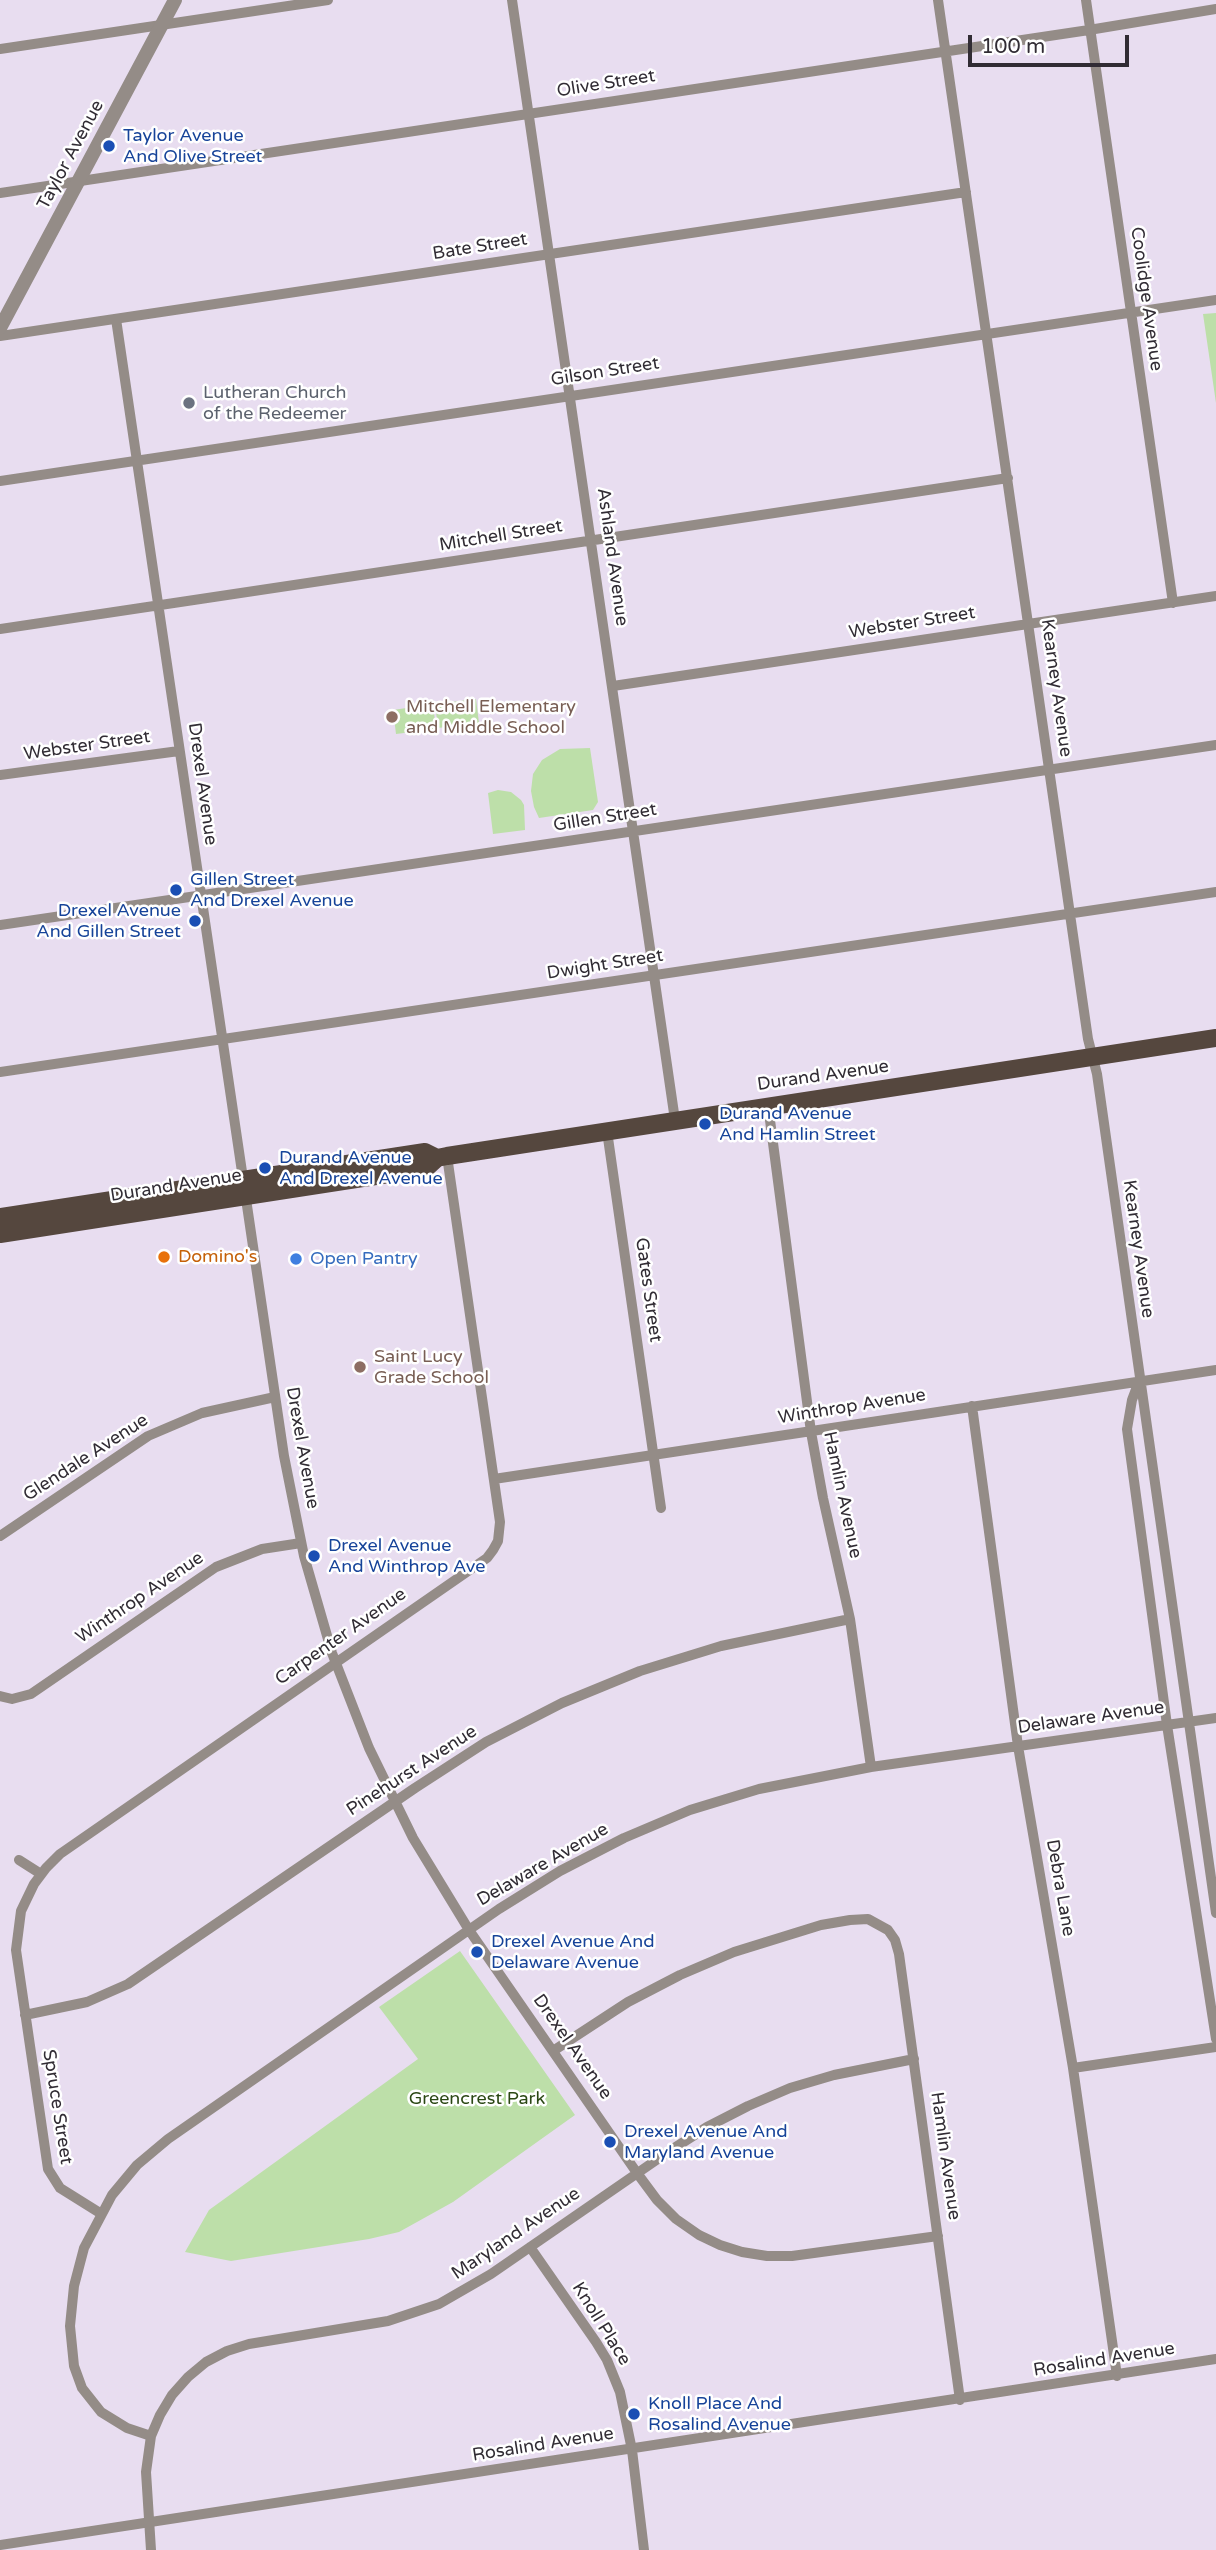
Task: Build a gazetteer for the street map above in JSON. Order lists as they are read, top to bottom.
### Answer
{
  "streets": {
    "main road": ["Durand Avenue"],
    "street": [
      "Olive Street",
      "Taylor Avenue",
      "Bate Street",
      "Coolidge Avenue",
      "Gilson Street",
      "Mitchell Street",
      "Ashland Avenue",
      "Webster Street",
      "Kearney Avenue",
      "Drexel Avenue",
      "Gillen Street",
      "Dwight Street",
      "Gates Street",
      "Winthrop Avenue",
      "Glendale Avenue",
      "Hamlin Avenue",
      "Carpenter Avenue",
      "Delaware Avenue",
      "Pinehurst Avenue",
      "Debra Lane",
      "Spruce Street",
      "Maryland Avenue",
      "Knoll Place",
      "Rosalind Avenue"
    ]
  },
  "crossings": [
    ["Olive Street", "Taylor Avenue"],
    ["Olive Street", "Coolidge Avenue"],
    ["Olive Street", "Ashland Avenue"],
    ["Olive Street", "Kearney Avenue"],
    ["Bate Street", "Ashland Avenue"],
    ["Bate Street", "Kearney Avenue"],
    ["Bate Street", "Drexel Avenue"],
    ["Coolidge Avenue", "Gilson Street"],
    ["Coolidge Avenue", "Webster Street"],
    ["Gilson Street", "Ashland Avenue"],
    ["Gilson Street", "Kearney Avenue"],
    ["Gilson Street", "Drexel Avenue"],
    ["Mitchell Street", "Ashland Avenue"],
    ["Mitchell Street", "Kearney Avenue"],
    ["Mitchell Street", "Drexel Avenue"],
    ["Ashland Avenue", "Webster Street"],
    ["Ashland Avenue", "Gillen Street"],
    ["Ashland Avenue", "Dwight Street"],
    ["Ashland Avenue", "Durand Avenue"],
    ["Webster Street", "Kearney Avenue"],
    ["Webster Street", "Drexel Avenue"],
    ["Kearney Avenue", "Gillen Street"],
    ["Kearney Avenue", "Dwight Street"],
    ["Kearney Avenue", "Durand Avenue"],
    ["Kearney Avenue", "Winthrop Avenue"],
    ["Kearney Avenue", "Delaware Avenue"],
    ["Drexel Avenue", "Gillen Street"],
    ["Drexel Avenue", "Dwight Street"],
    ["Drexel Avenue", "Durand Avenue"],
    ["Drexel Avenue", "Winthrop Avenue"],
    ["Drexel Avenue", "Glendale Avenue"],
    ["Drexel Avenue", "Hamlin Avenue"],
    ["Drexel Avenue", "Carpenter Avenue"],
    ["Drexel Avenue", "Delaware Avenue"],
    ["Drexel Avenue", "Pinehurst Avenue"],
    ["Drexel Avenue", "Maryland Avenue"],
    ["Durand Avenue", "Gates Street"],
    ["Durand Avenue", "Hamlin Avenue"],
    ["Durand Avenue", "Carpenter Avenue"],
    ["Gates Street", "Winthrop Avenue"],
    ["Winthrop Avenue", "Hamlin Avenue"],
    ["Winthrop Avenue", "Carpenter Avenue"],
    ["Winthrop Avenue", "Debra Lane"],
    ["Hamlin Avenue", "Delaware Avenue"],
    ["Hamlin Avenue", "Pinehurst Avenue"],
    ["Hamlin Avenue", "Maryland Avenue"],
    ["Hamlin Avenue", "Rosalind Avenue"],
    ["Carpenter Avenue", "Spruce Street"],
    ["Delaware Avenue", "Debra Lane"],
    ["Delaware Avenue", "Spruce Street"],
    ["Pinehurst Avenue", "Spruce Street"],
    ["Debra Lane", "Rosalind Avenue"],
    ["Maryland Avenue", "Knoll Place"],
    ["Knoll Place", "Rosalind Avenue"]
  ],
  "parks": ["Greencrest Park"],
  "places": [
    "Taylor Avenue And Olive Street",
    "Lutheran Church of the Redeemer",
    "Mitchell Elementary and Middle School",
    "Gillen Street And Drexel Avenue",
    "Drexel Avenue And Gillen Street",
    "Durand Avenue And Hamlin Street",
    "Durand Avenue And Drexel Avenue",
    "Domino's",
    "Open Pantry",
    "Saint Lucy Grade School",
    "Drexel Avenue And Winthrop Ave",
    "Drexel Avenue And Delaware Avenue",
    "Drexel Avenue And Maryland Avenue",
    "Knoll Place And Rosalind Avenue"
  ],
  "scale_bar": "100 m"
}
